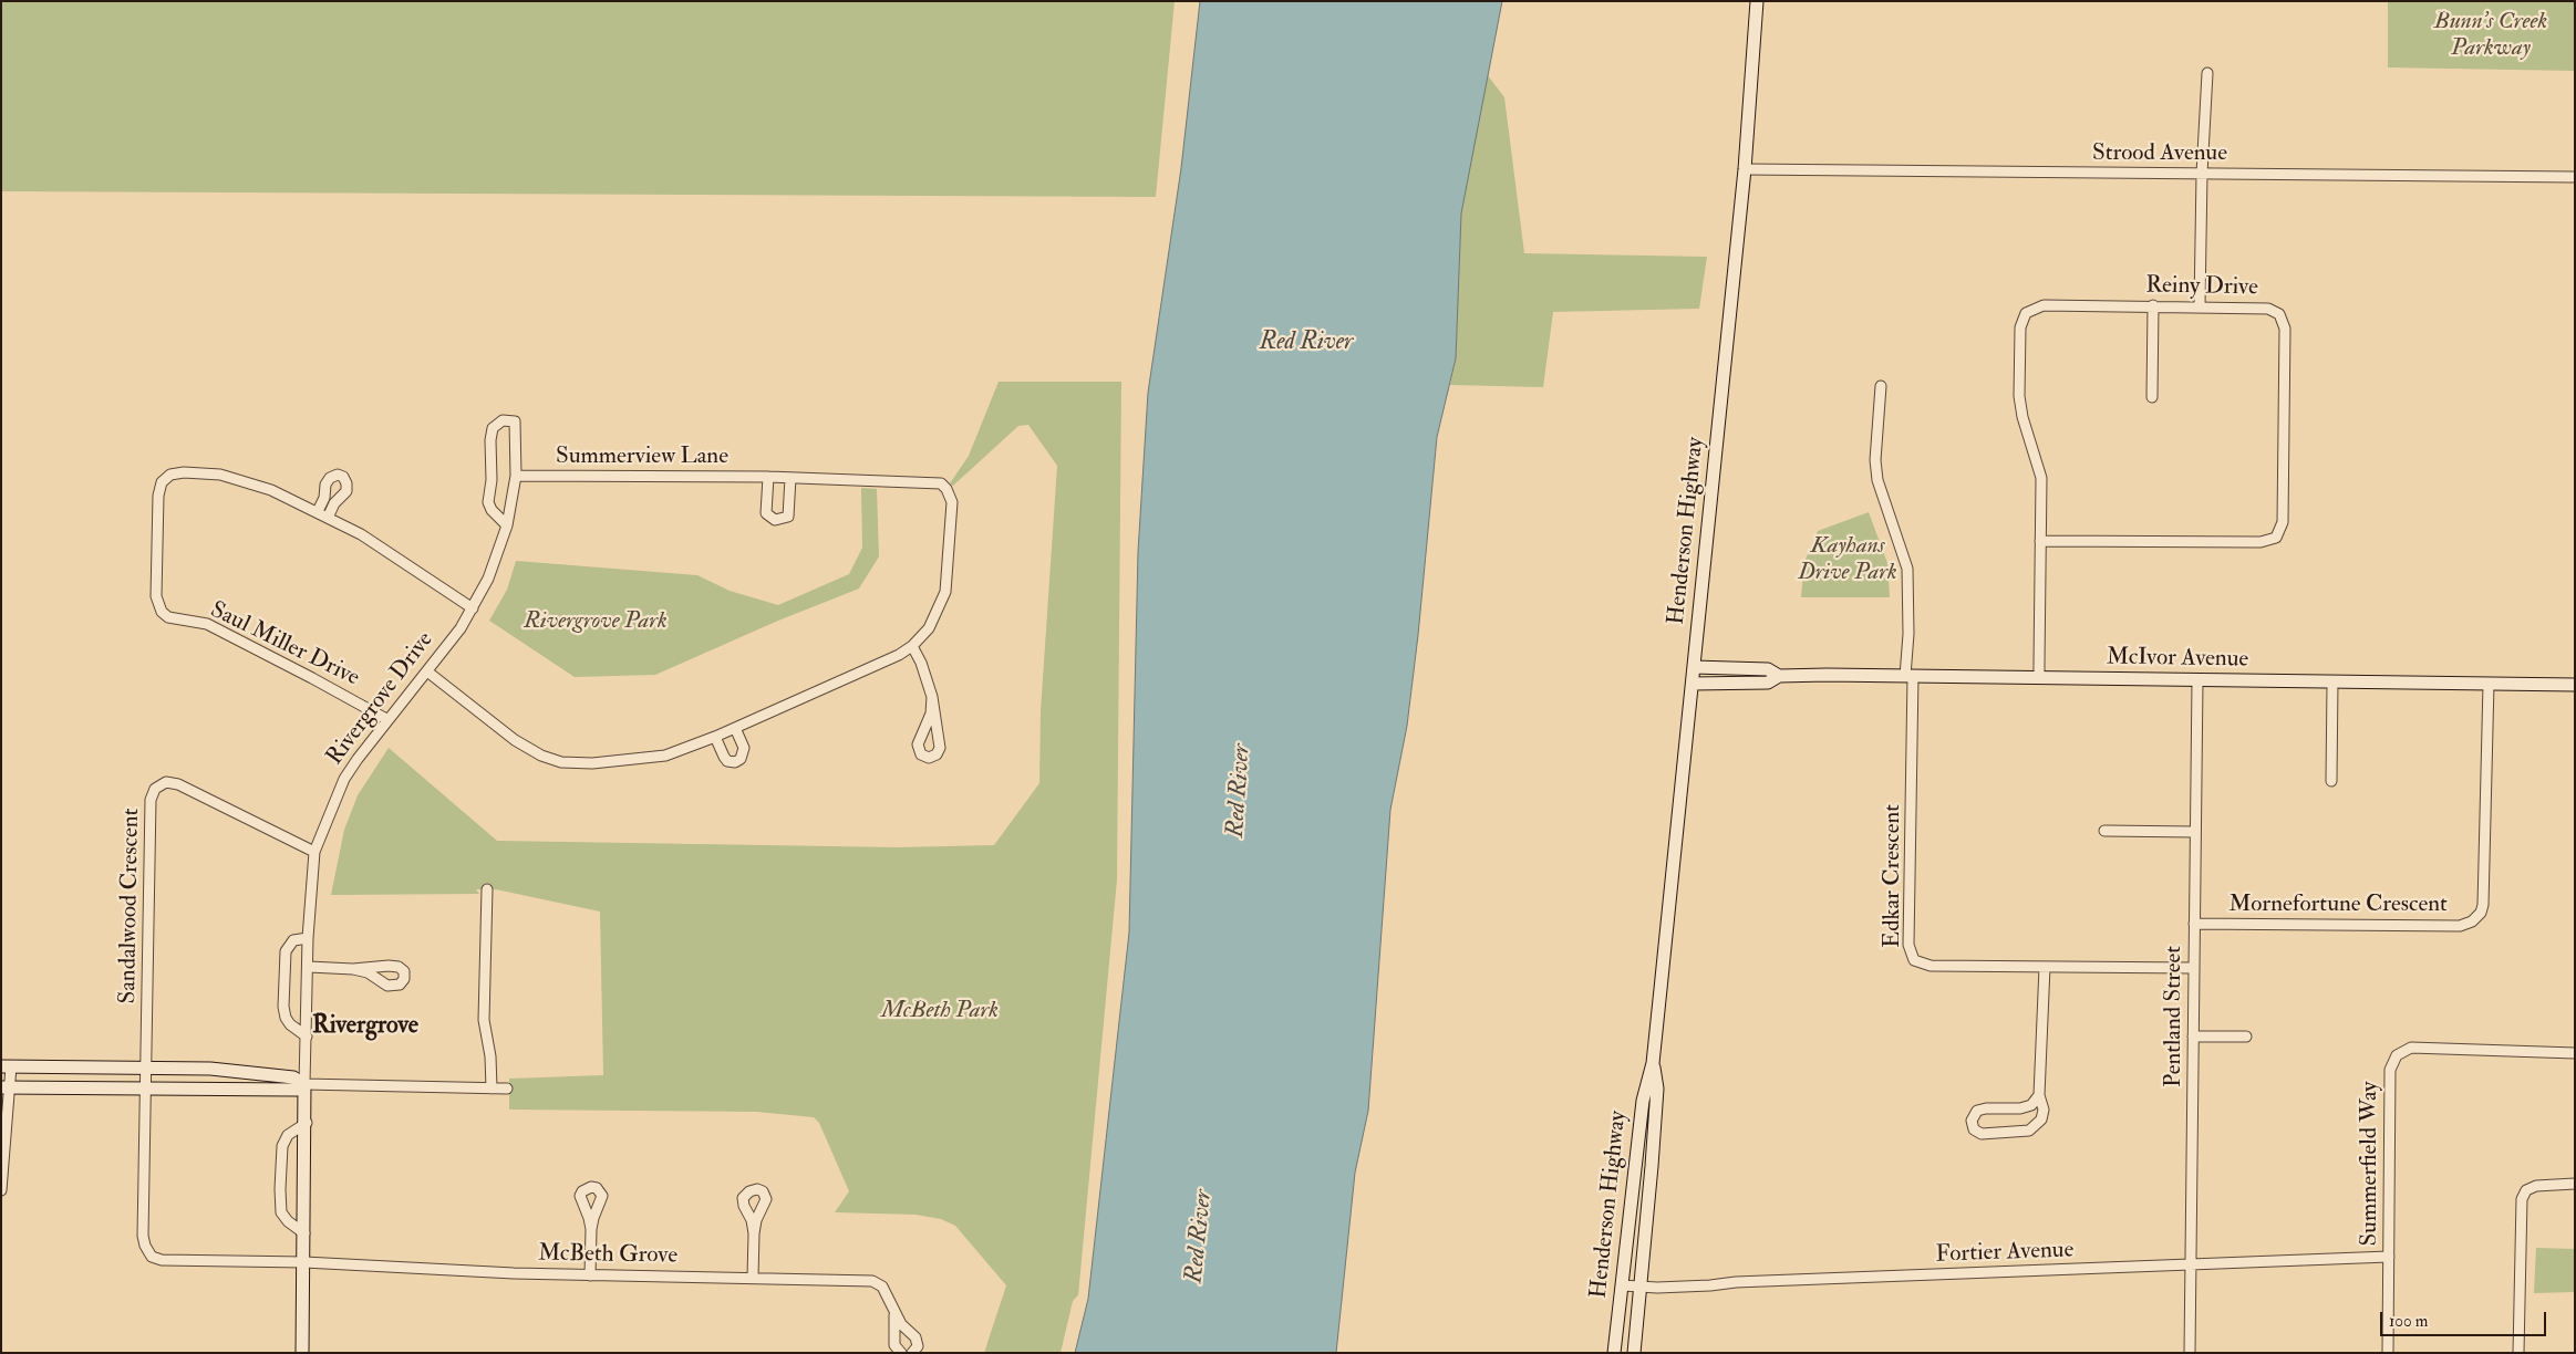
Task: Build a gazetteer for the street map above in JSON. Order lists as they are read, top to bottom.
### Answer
{
  "streets": {
    "street": [
      "Strood Avenue",
      "Reiny Drive",
      "Summerview Lane",
      "Henderson Highway",
      "Saul Miller Drive",
      "McIvor Avenue",
      "Rivergrove Drive",
      "Edkar Crescent",
      "Mornefortune Crescent",
      "Sandalwood Crescent",
      "Pentland Street",
      "Summerfield Way",
      "Fortier Avenue",
      "McBeth Grove"
    ]
  },
  "crossings": [
    ["Strood Avenue", "Henderson Highway"],
    ["Reiny Drive", "McIvor Avenue"],
    ["Summerview Lane", "Rivergrove Drive"],
    ["Henderson Highway", "McIvor Avenue"],
    ["Henderson Highway", "Fortier Avenue"],
    ["Saul Miller Drive", "Rivergrove Drive"],
    ["McIvor Avenue", "Edkar Crescent"],
    ["McIvor Avenue", "Mornefortune Crescent"],
    ["McIvor Avenue", "Pentland Street"],
    ["Rivergrove Drive", "Sandalwood Crescent"],
    ["Rivergrove Drive", "McBeth Grove"],
    ["Edkar Crescent", "Pentland Street"],
    ["Mornefortune Crescent", "Pentland Street"],
    ["Pentland Street", "Fortier Avenue"],
    ["Summerfield Way", "Fortier Avenue"]
  ],
  "districts": ["Rivergrove"],
  "water": ["Red River"],
  "parks": [
    "Bunn's Creek Parkway",
    "Kayhans Drive Park",
    "Rivergrove Park",
    "McBeth Park"
  ],
  "scale_bar": "100 m"
}
